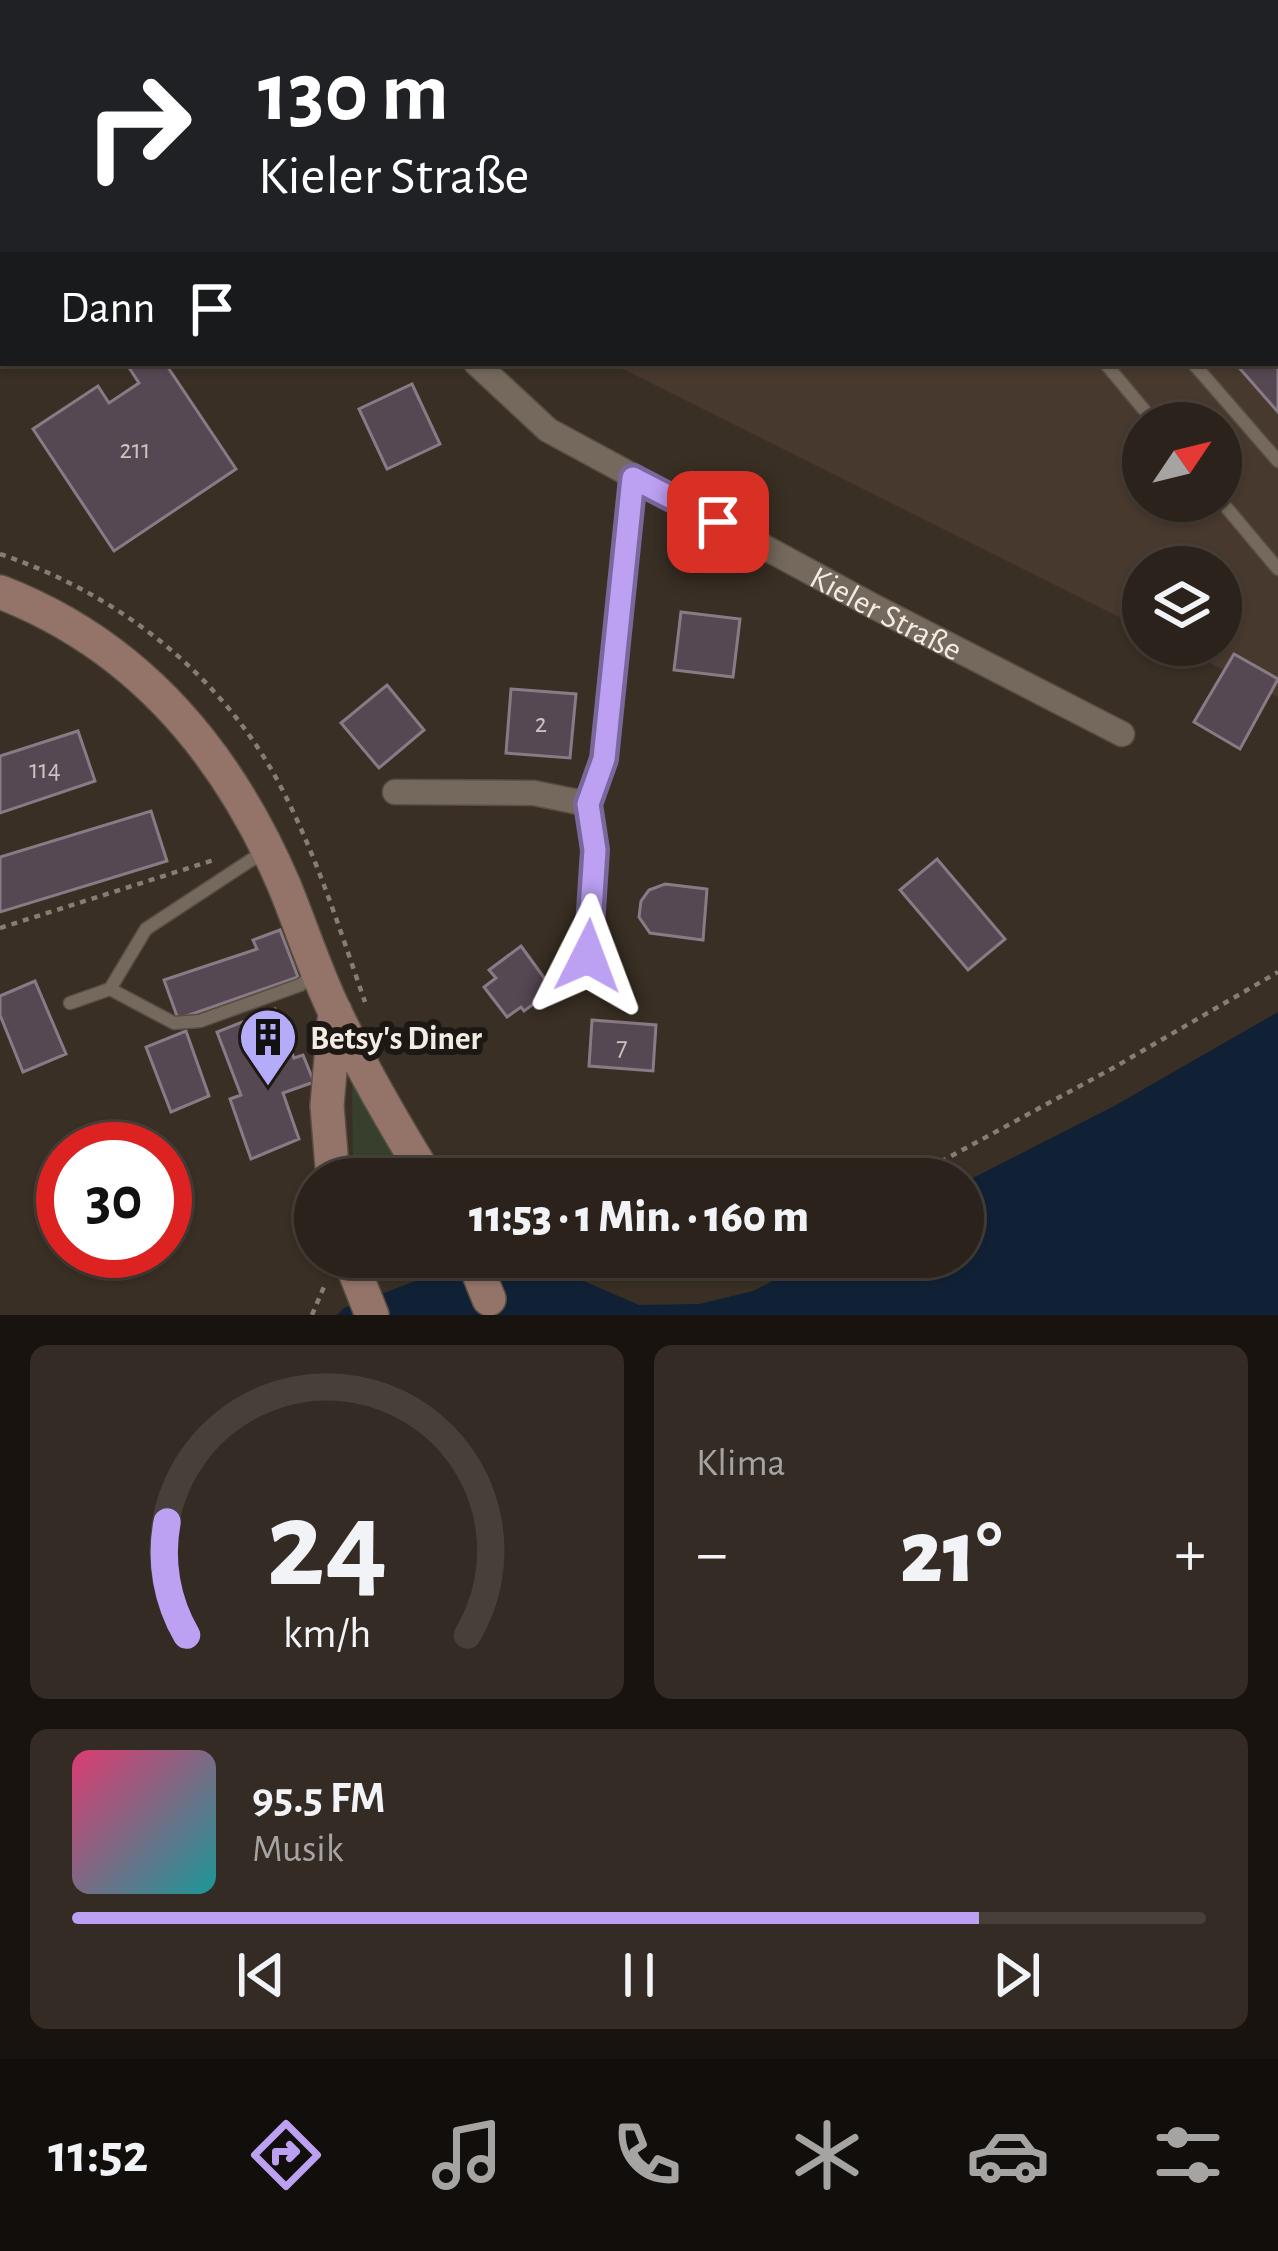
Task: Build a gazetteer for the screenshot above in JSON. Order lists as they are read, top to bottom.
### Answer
{
  "streets": {
    "street": ["Kieler Straße"]
  },
  "places": {
    "building": ["Betsy's Diner"]
  },
  "house_numbers": [
    "211",
    "2",
    "114",
    "7"
  ],
  "north": "top right",
  "page": {
    "turn": ["130 m", "Kieler Straße"],
    "then": "Dann",
    "limit": "30",
    "trip": "11:53 · 1 Min. · 160 m",
    "tile": "Klima",
    "heat": ["−", "21°", "+"],
    "song": ["95.5 FM", "Musik"],
    "tabs": "11:52",
    "gauge": ["24", "km/h"]
  }
}
